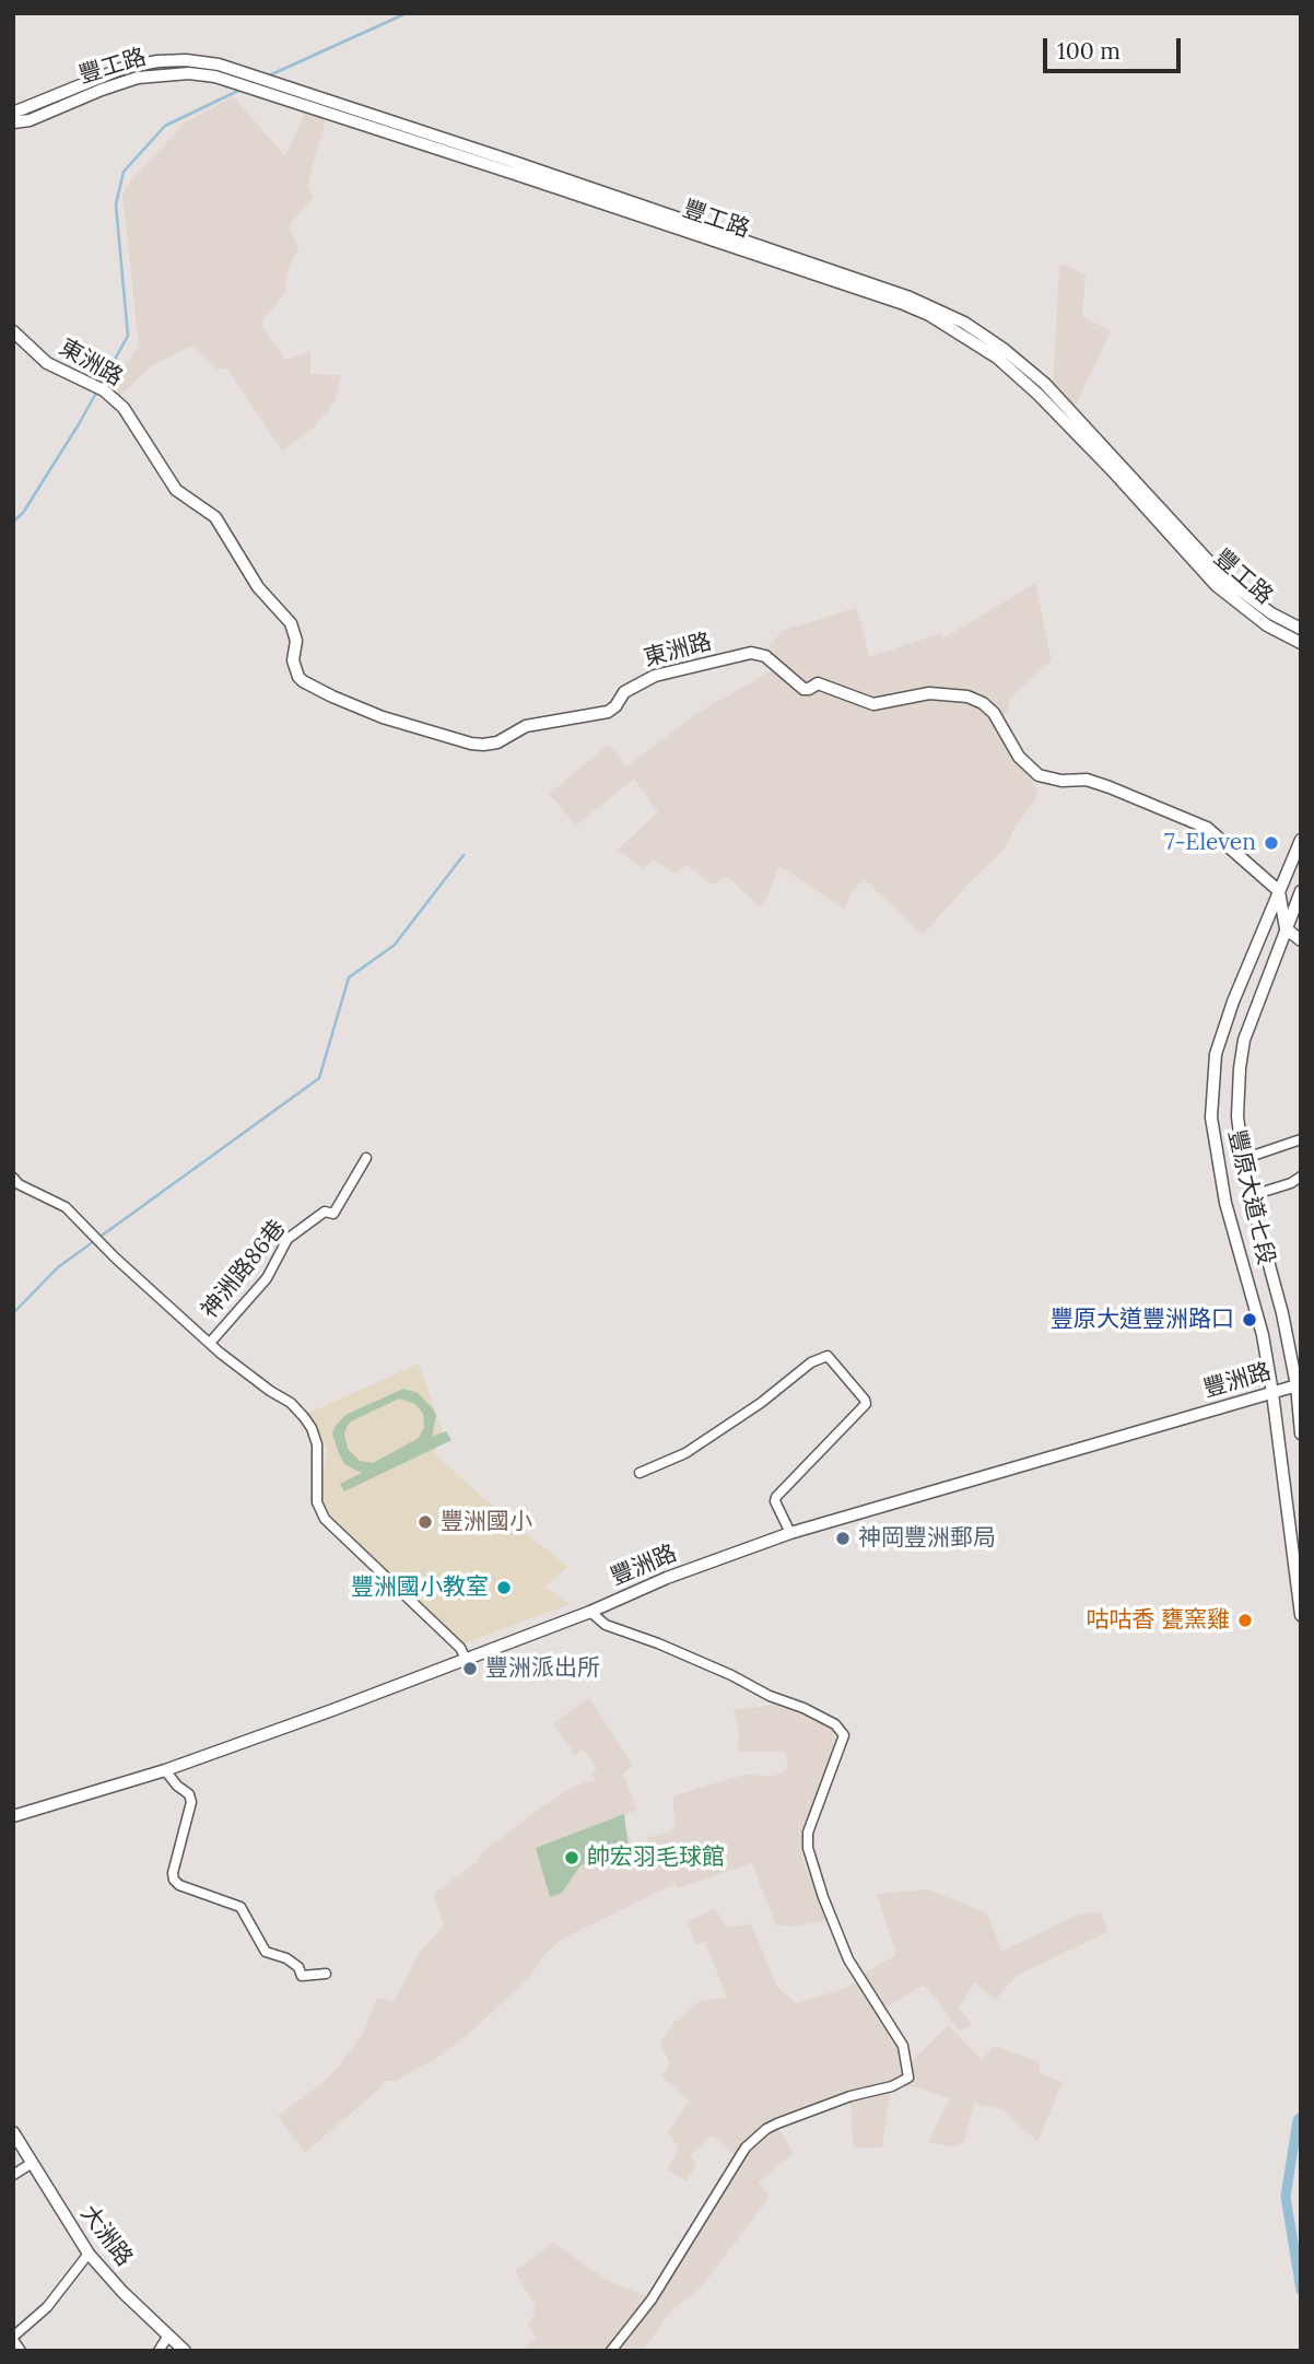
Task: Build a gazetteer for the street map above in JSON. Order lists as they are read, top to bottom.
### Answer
{
  "streets": {
    "street": [
      "豐工路",
      "東洲路",
      "豐原大道七段",
      "神洲路86巷",
      "豐洲路",
      "大洲路"
    ]
  },
  "crossings": [
    ["東洲路", "豐原大道七段"],
    ["豐原大道七段", "豐洲路"]
  ],
  "places": [
    "7-Eleven",
    "豐原大道豐洲路口",
    "豐洲國小",
    "神岡豐洲郵局",
    "豐洲國小教室",
    "咕咕香 甕窯雞",
    "豐洲派出所",
    "帥宏羽毛球館"
  ],
  "scale_bar": "100 m"
}
